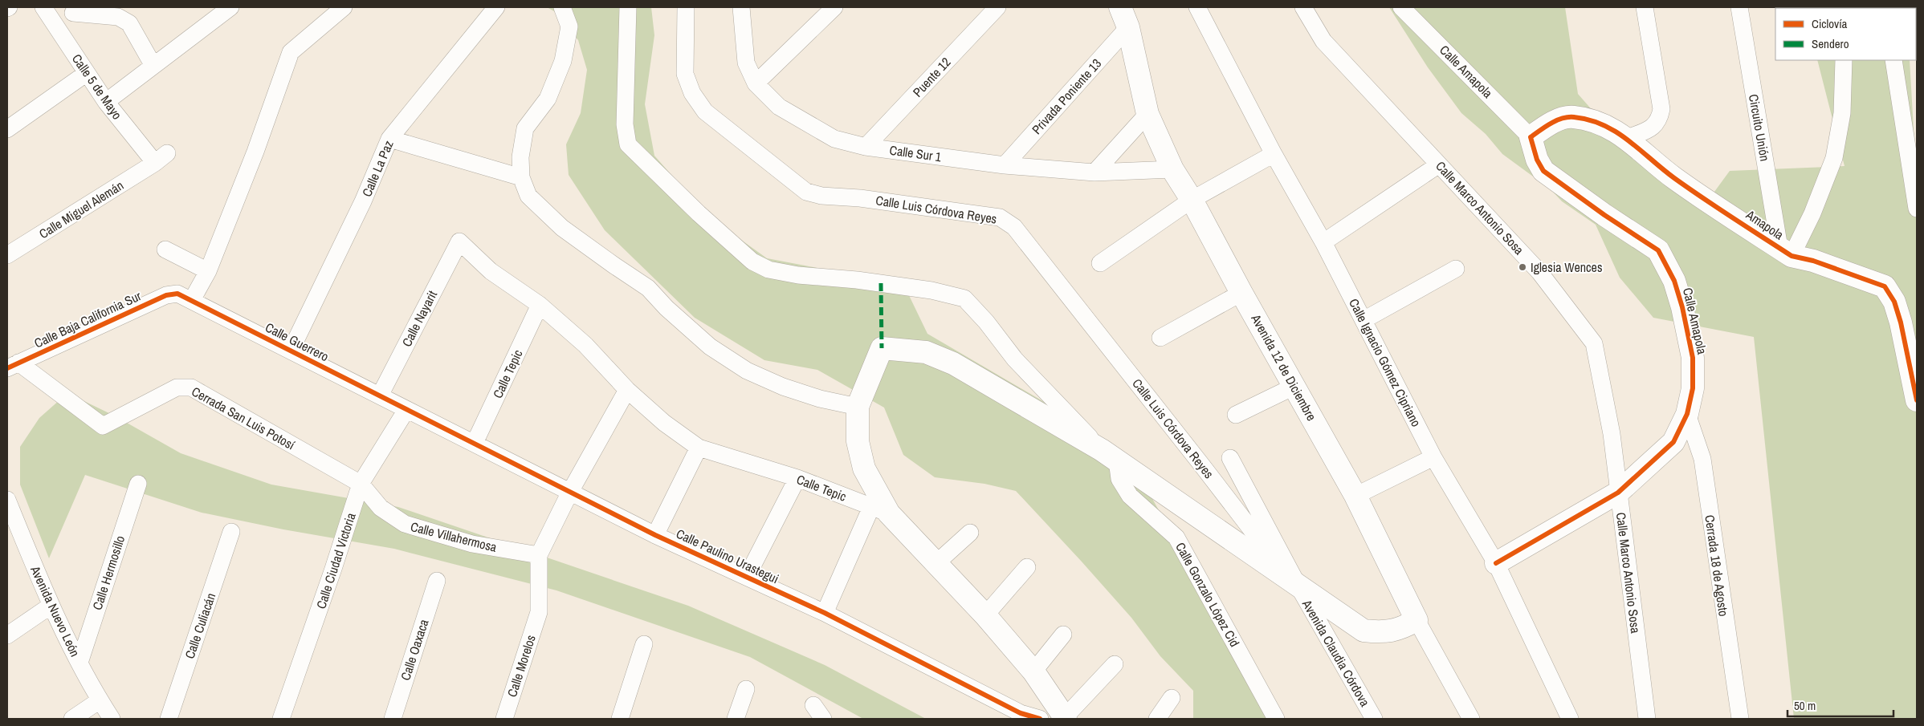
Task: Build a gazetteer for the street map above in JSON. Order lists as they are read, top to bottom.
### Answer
{
  "streets": {
    "street": [
      "Calle Amapola",
      "Puente 12",
      "Calle 5 de Mayo",
      "Privada Poniente 13",
      "Circuito Unión",
      "Calle Sur 1",
      "Calle La Paz",
      "Calle Marco Antonio Sosa",
      "Calle Miguel Alemán",
      "Calle Luis Córdova Reyes",
      "Amapola",
      "Calle Nayarit",
      "Calle Baja California Sur",
      "Calle Guerrero",
      "Calle Ignacio Gómez Cipriano",
      "Avenida 12 de Diciembre",
      "Calle Tepic",
      "Cerrada San Luis Potosí",
      "Calle Villahermosa",
      "Calle Paulino Urastegui",
      "Calle Ciudad Victoria",
      "Cerrada 18 de Agosto",
      "Calle Hermosillo",
      "Calle Gonzalo López Cid",
      "Avenida Nuevo León",
      "Calle Culiacán",
      "Calle Oaxaca",
      "Avenida Claudia Córdova",
      "Calle Morelos"
    ]
  },
  "crossings": [
    ["Calle Amapola", "Calle Marco Antonio Sosa"],
    ["Calle Amapola", "Amapola"],
    ["Calle Amapola", "Calle Ignacio Gómez Cipriano"],
    ["Calle Amapola", "Cerrada 18 de Agosto"],
    ["Puente 12", "Calle Sur 1"],
    ["Calle 5 de Mayo", "Calle Miguel Alemán"],
    ["Privada Poniente 13", "Calle Sur 1"],
    ["Privada Poniente 13", "Avenida 12 de Diciembre"],
    ["Circuito Unión", "Amapola"],
    ["Calle Sur 1", "Avenida 12 de Diciembre"],
    ["Calle La Paz", "Calle Guerrero"],
    ["Calle Nayarit", "Calle Guerrero"],
    ["Calle Nayarit", "Calle Tepic"],
    ["Calle Baja California Sur", "Calle Guerrero"],
    ["Calle Baja California Sur", "Cerrada San Luis Potosí"],
    ["Calle Guerrero", "Calle Paulino Urastegui"],
    ["Calle Guerrero", "Calle Ciudad Victoria"],
    ["Calle Tepic", "Calle Paulino Urastegui"],
    ["Cerrada San Luis Potosí", "Calle Villahermosa"],
    ["Cerrada San Luis Potosí", "Calle Ciudad Victoria"],
    ["Calle Villahermosa", "Calle Ciudad Victoria"],
    ["Calle Villahermosa", "Calle Morelos"],
    ["Calle Paulino Urastegui", "Calle Ciudad Victoria"],
    ["Calle Hermosillo", "Avenida Nuevo León"]
  ],
  "places": ["Iglesia Wences"],
  "legend": ["Ciclovía", "Sendero"],
  "scale_bar": "50 m"
}
